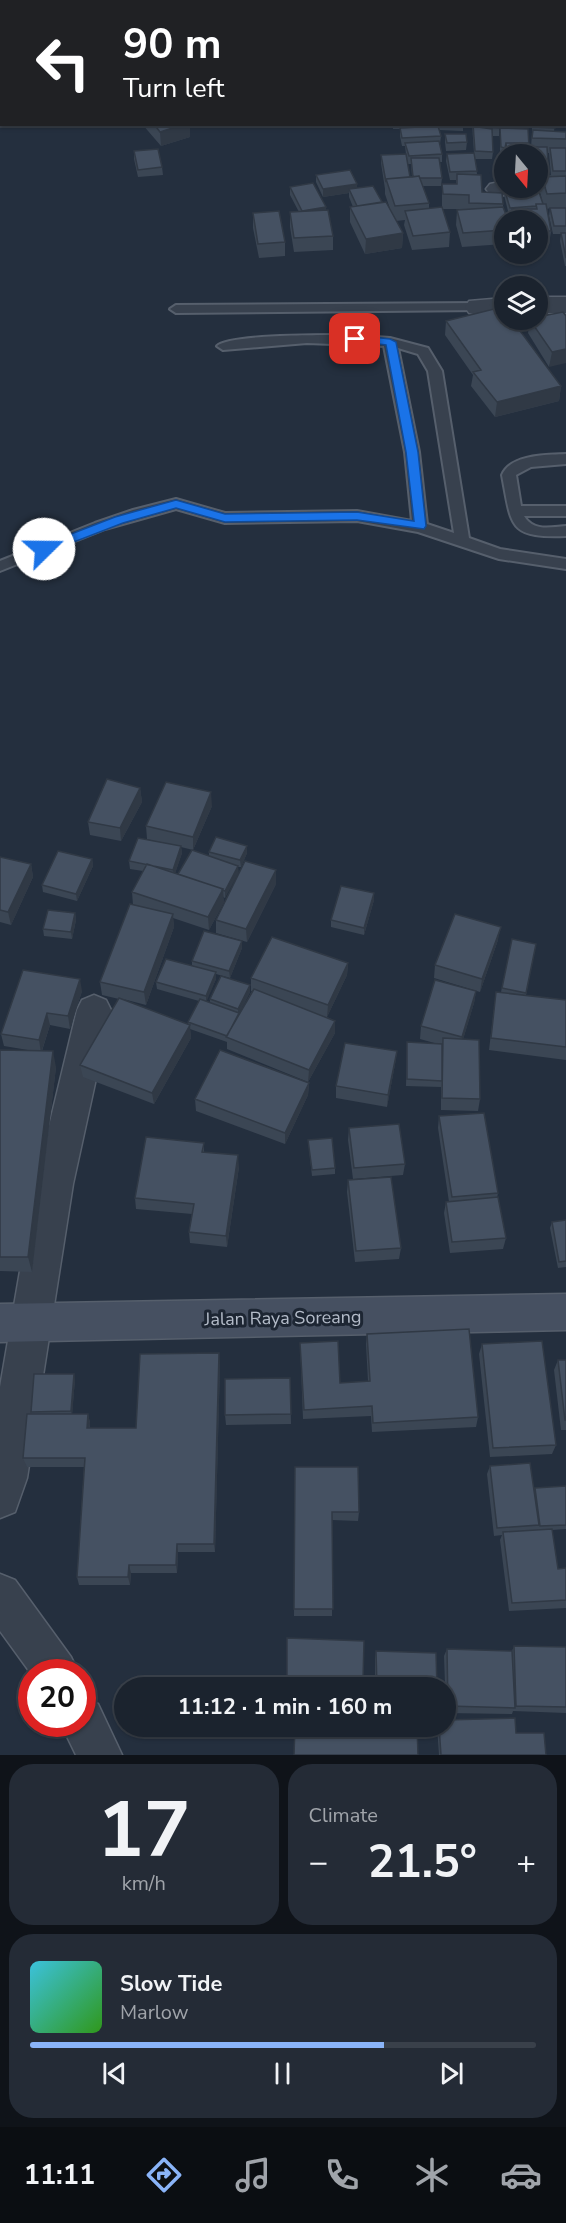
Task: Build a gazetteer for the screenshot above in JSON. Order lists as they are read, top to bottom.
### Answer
{
  "streets": {
    "main road": ["Jalan Raya Soreang"]
  },
  "north": "bottom",
  "page": {
    "turn": ["90 m", "Turn left"],
    "limit": "20",
    "trip": "11:12 · 1 min · 160 m",
    "tile": [
      ["17", "km/h"],
      "Climate"
    ],
    "heat": ["−", "21.5°", "+"],
    "song": ["Slow Tide", "Marlow"],
    "tabs": "11:11"
  }
}
